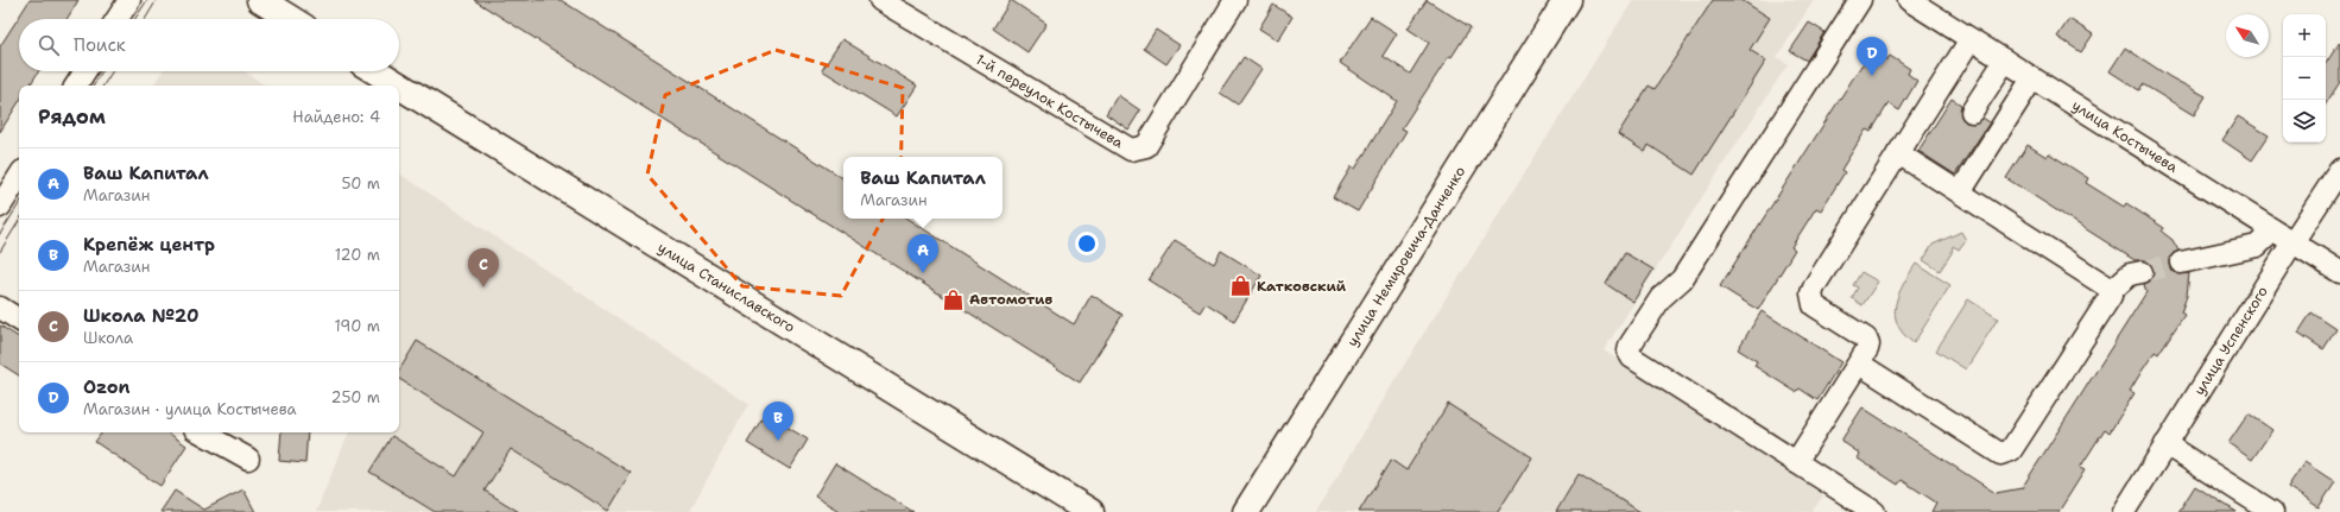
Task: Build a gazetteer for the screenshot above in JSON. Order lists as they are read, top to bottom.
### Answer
{
  "streets": {
    "main road": ["улица Немировича-Данченко", "улица Станиславского"],
    "street": ["1-й переулок Костычева", "улица Костычева", "улица Успенского"]
  },
  "crossings": [
    ["улица Костычева", "улица Успенского"]
  ],
  "places": {
    "shop": ["Катковский", "Автомотив"]
  },
  "north": "top left",
  "page": {
    "map_buttons": ["+", "−"],
    "search": "Поиск",
    "pins": [
      "D",
      "A",
      "C",
      "B"
    ],
    "heading": ["Рядом", "Найдено: 4"],
    "list": [
      {
        "mark": "A",
        "name": "Ваш Капитал",
        "note": "Магазин",
        "value": "50 m"
      },
      {
        "mark": "B",
        "name": "Крепёж центр",
        "note": "Магазин",
        "value": "120 m"
      },
      {
        "mark": "C",
        "name": "Школа №20",
        "note": "Школа",
        "value": "190 m"
      },
      {
        "mark": "D",
        "name": "Ozon",
        "note": "Магазин · улица Костычева",
        "value": "250 m"
      }
    ],
    "popup": ["Ваш Капитал", "Магазин"]
  }
}
